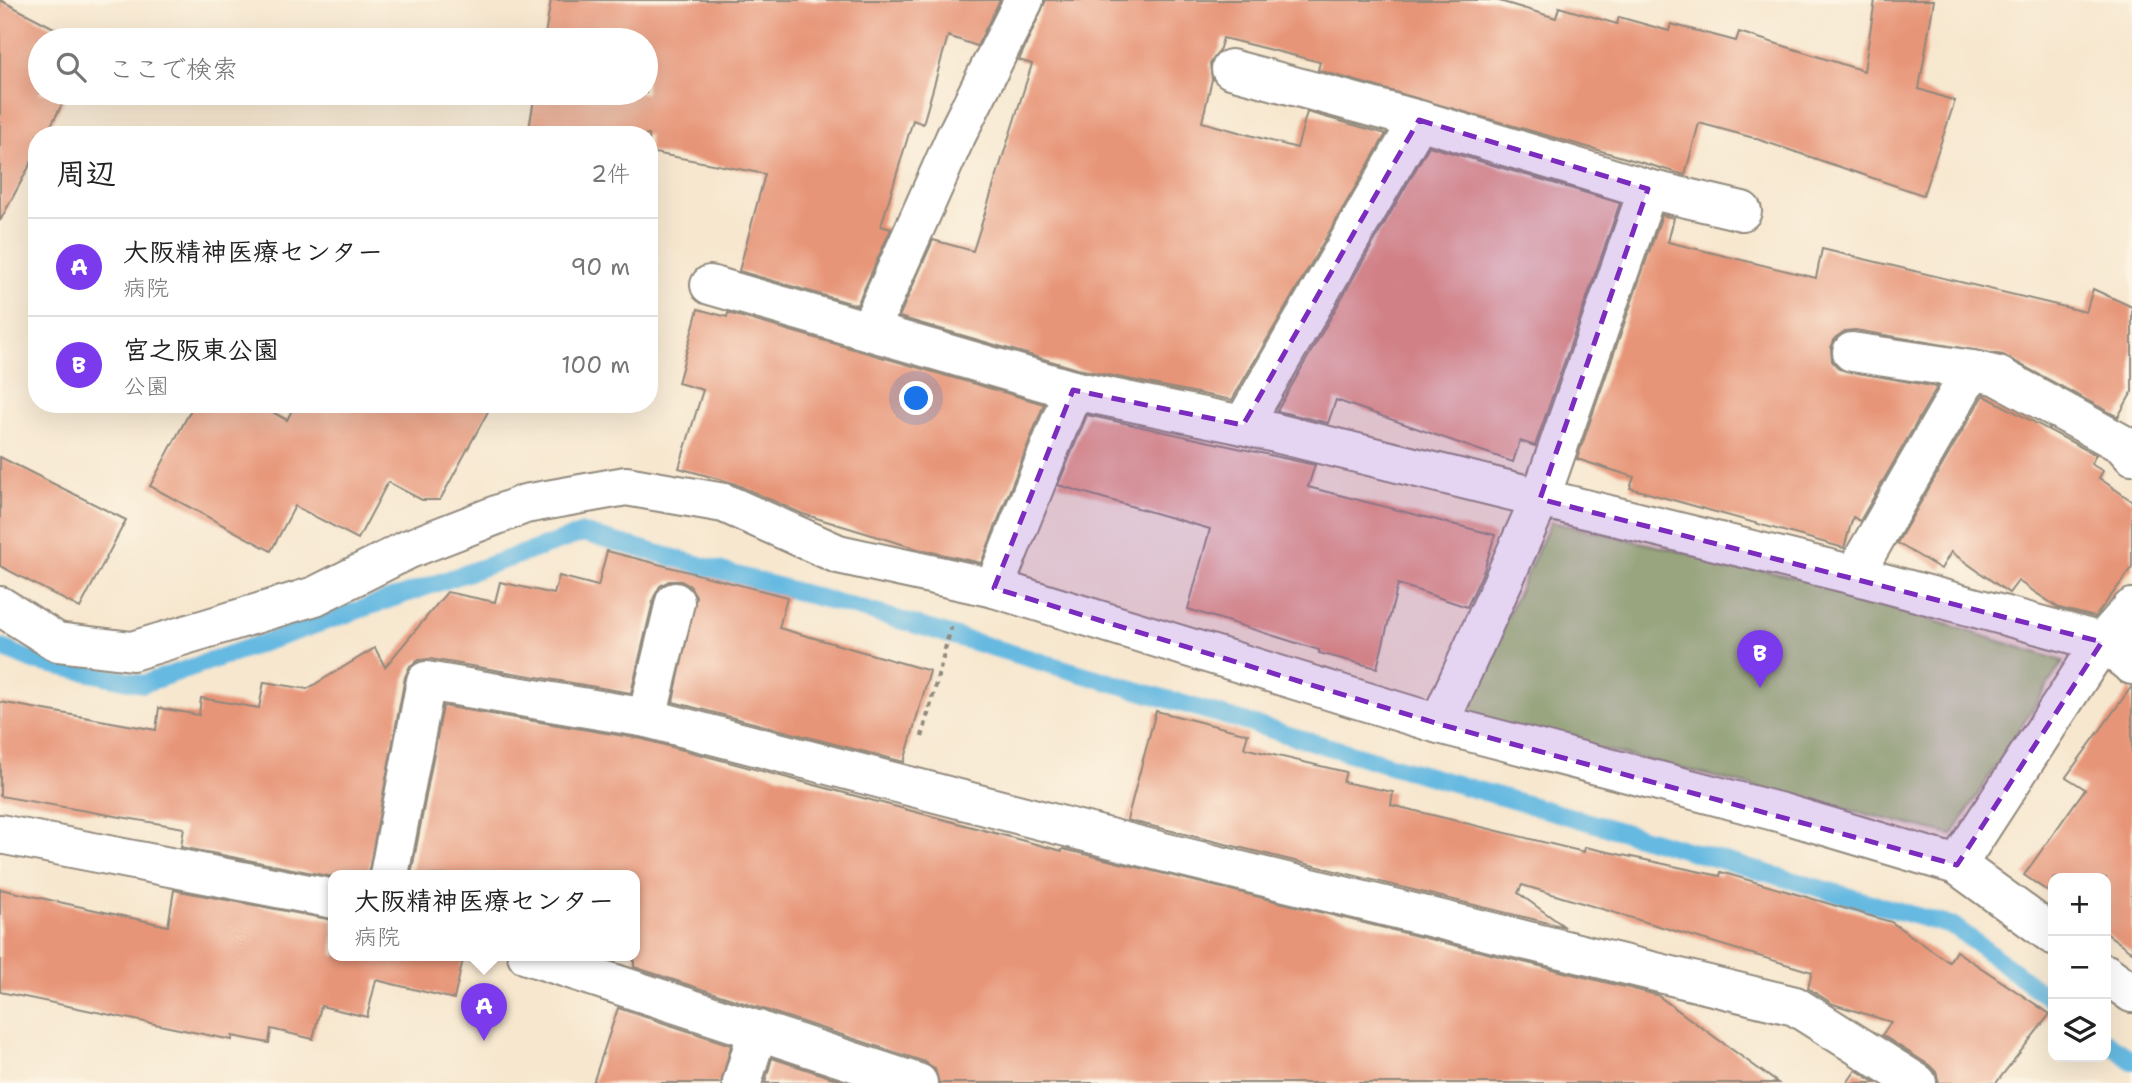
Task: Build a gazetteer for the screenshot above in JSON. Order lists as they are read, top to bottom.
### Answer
{
  "page": {
    "search": "ここで検索",
    "heading": ["周辺", "2件"],
    "list": [
      {
        "mark": "A",
        "name": "大阪精神医療センター",
        "note": "病院",
        "value": "90 m"
      },
      {
        "mark": "B",
        "name": "宮之阪東公園",
        "note": "公園",
        "value": "100 m"
      }
    ],
    "pins": ["B", "A"],
    "popup": ["大阪精神医療センター", "病院"],
    "map_buttons": ["+", "−"]
  }
}
